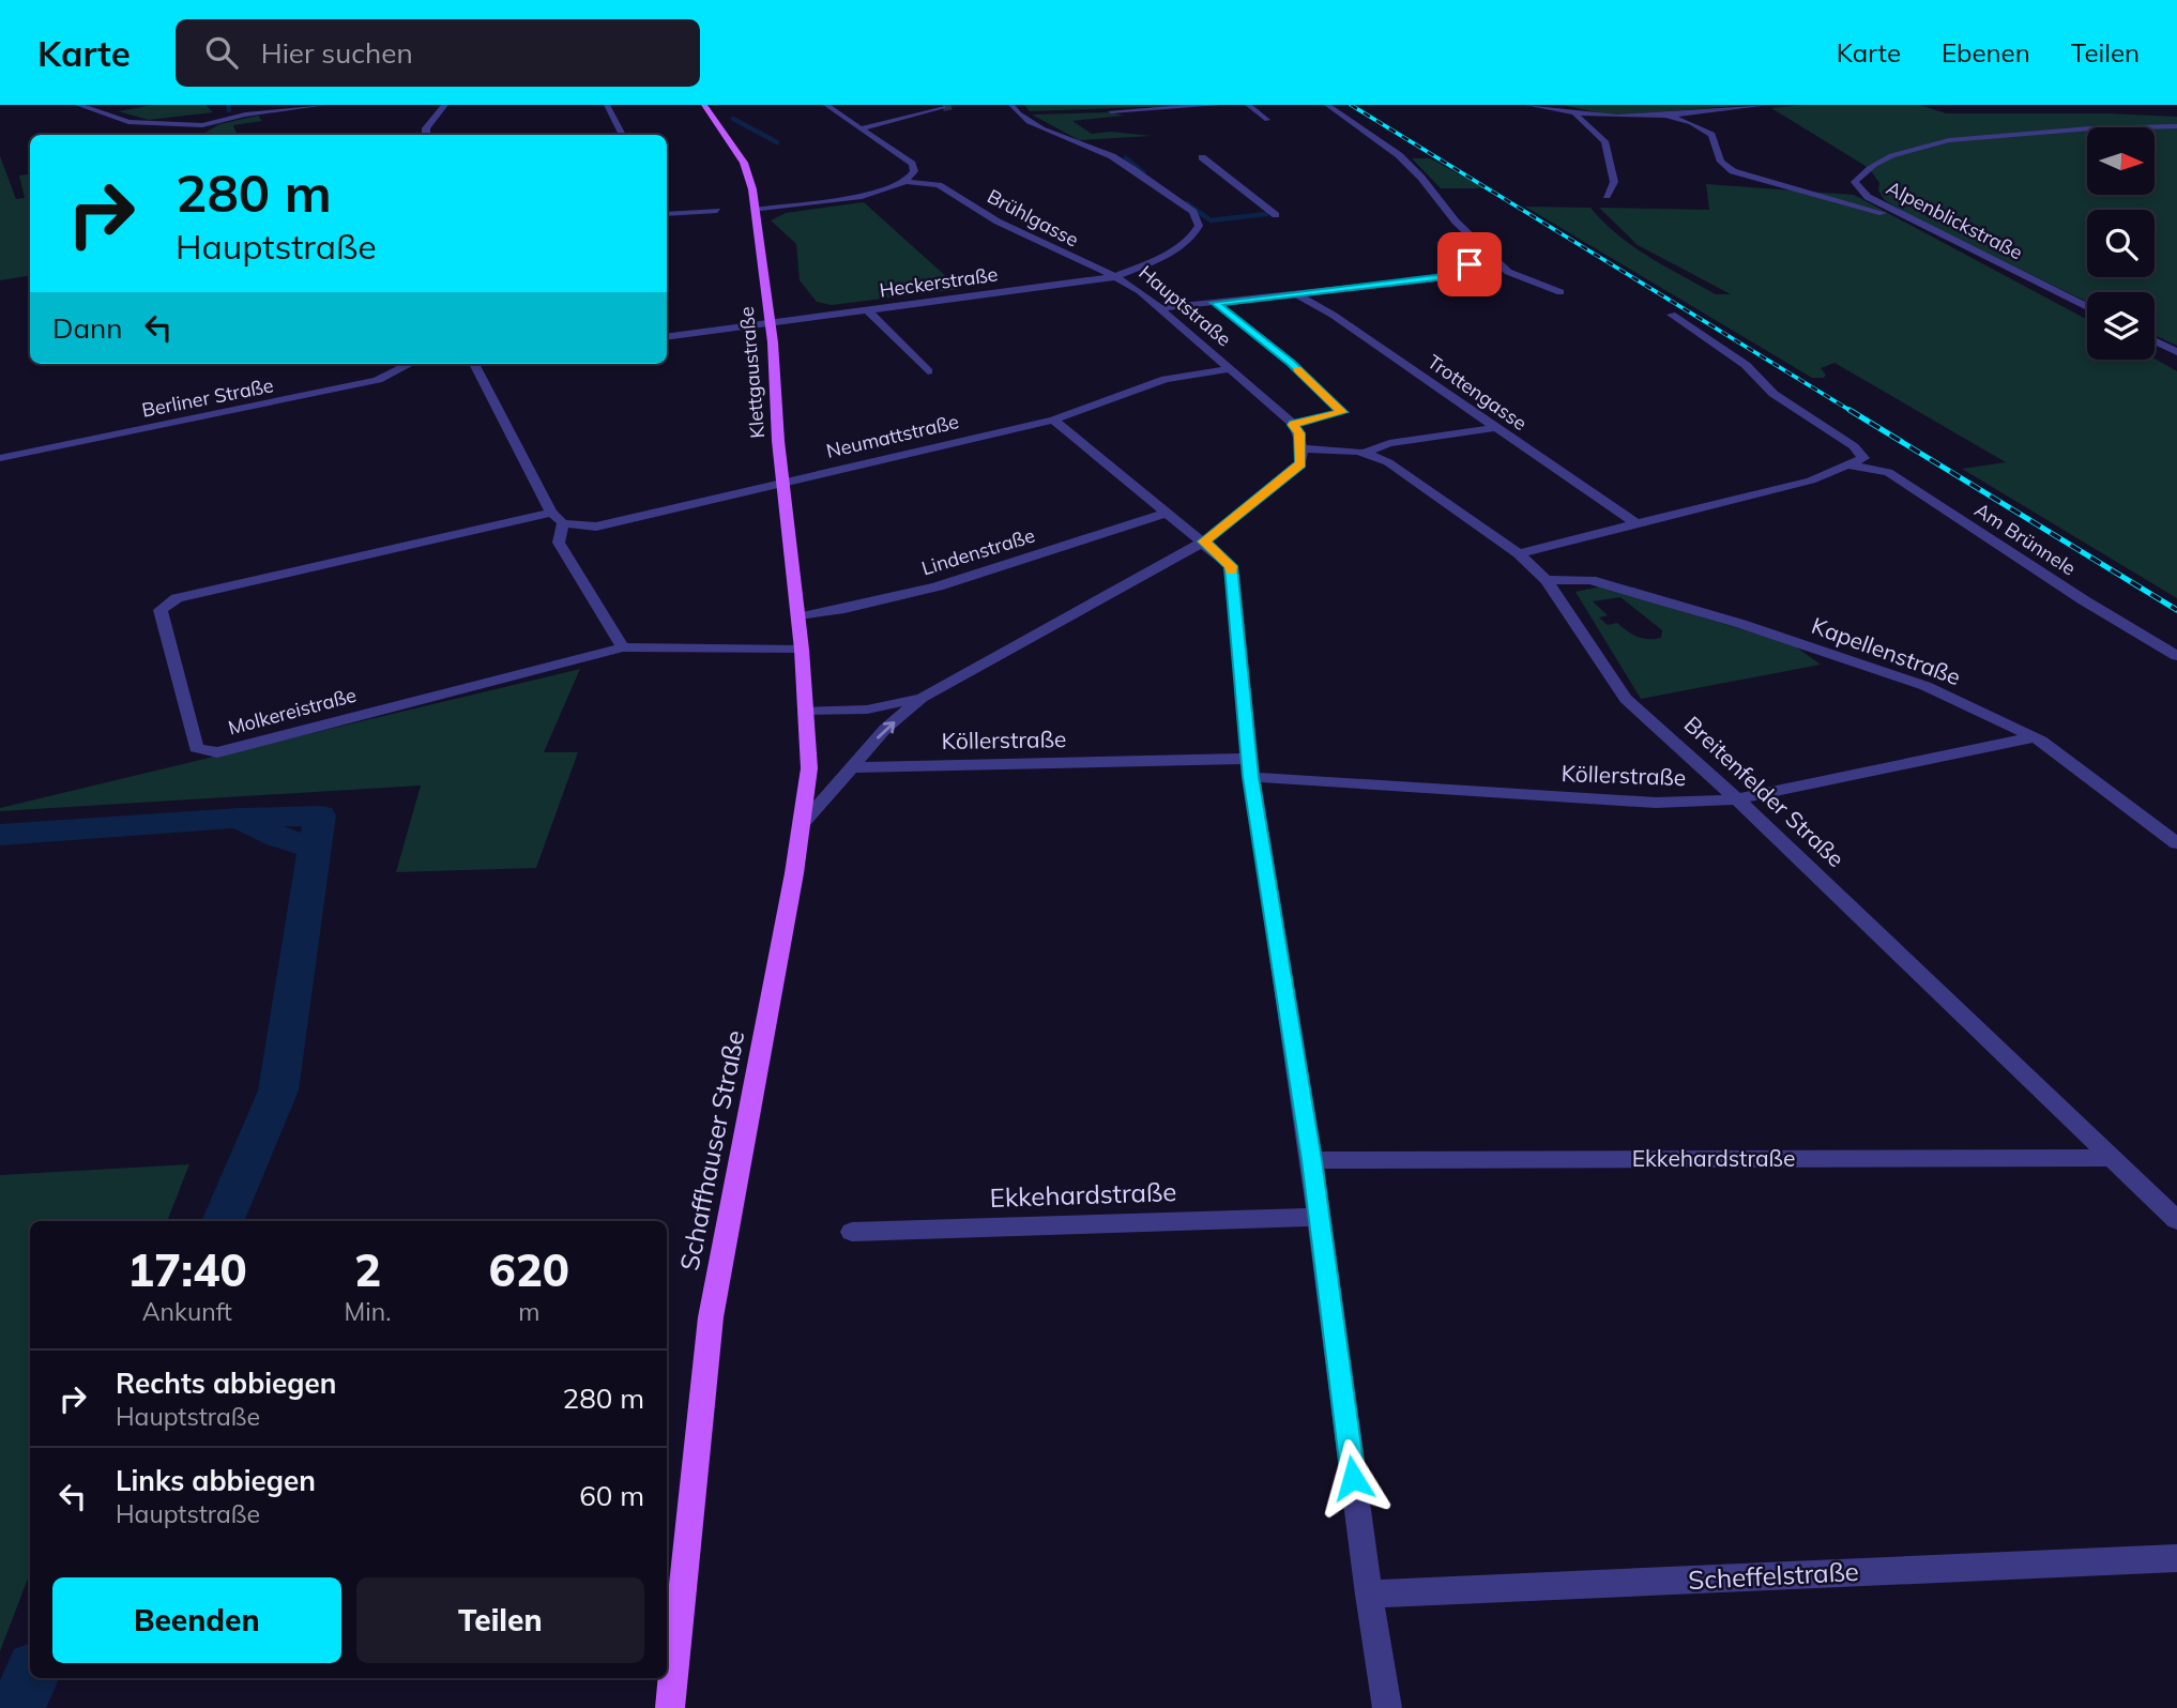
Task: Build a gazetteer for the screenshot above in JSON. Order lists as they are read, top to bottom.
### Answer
{
  "streets": {
    "main road": ["Klettgaustraße", "Schaffhauser Straße"],
    "street": [
      "Brühlgasse",
      "Alpenblickstraße",
      "Heckerstraße",
      "Hauptstraße",
      "Trottengasse",
      "Berliner Straße",
      "Neumattstraße",
      "Am Brünnele",
      "Lindenstraße",
      "Kapellenstraße",
      "Molkereistraße",
      "Köllerstraße",
      "Breitenfelder Straße",
      "Ekkehardstraße",
      "Scheffelstraße"
    ]
  },
  "crossings": [
    ["Brühlgasse", "Heckerstraße"],
    ["Brühlgasse", "Hauptstraße"],
    ["Heckerstraße", "Hauptstraße"],
    ["Heckerstraße", "Klettgaustraße"],
    ["Hauptstraße", "Neumattstraße"],
    ["Hauptstraße", "Breitenfelder Straße"],
    ["Klettgaustraße", "Neumattstraße"],
    ["Klettgaustraße", "Lindenstraße"],
    ["Klettgaustraße", "Molkereistraße"],
    ["Klettgaustraße", "Schaffhauser Straße"],
    ["Neumattstraße", "Molkereistraße"],
    ["Kapellenstraße", "Köllerstraße"],
    ["Kapellenstraße", "Breitenfelder Straße"],
    ["Molkereistraße", "Schaffhauser Straße"],
    ["Köllerstraße", "Breitenfelder Straße"],
    ["Breitenfelder Straße", "Ekkehardstraße"]
  ],
  "north": "right",
  "page": {
    "header": "Karte",
    "search": "Hier suchen",
    "nav": ["Karte", "Ebenen", "Teilen"],
    "turn": ["280 m", "Hauptstraße"],
    "then": "Dann",
    "eta": [
      "17:40",
      "Ankunft",
      "2",
      "Min.",
      "620",
      "m"
    ],
    "list": [
      {
        "name": "Rechts abbiegen",
        "note": "Hauptstraße",
        "value": "280 m"
      },
      {
        "name": "Links abbiegen",
        "note": "Hauptstraße",
        "value": "60 m"
      }
    ],
    "buttons": ["Beenden", "Teilen"]
  }
}
